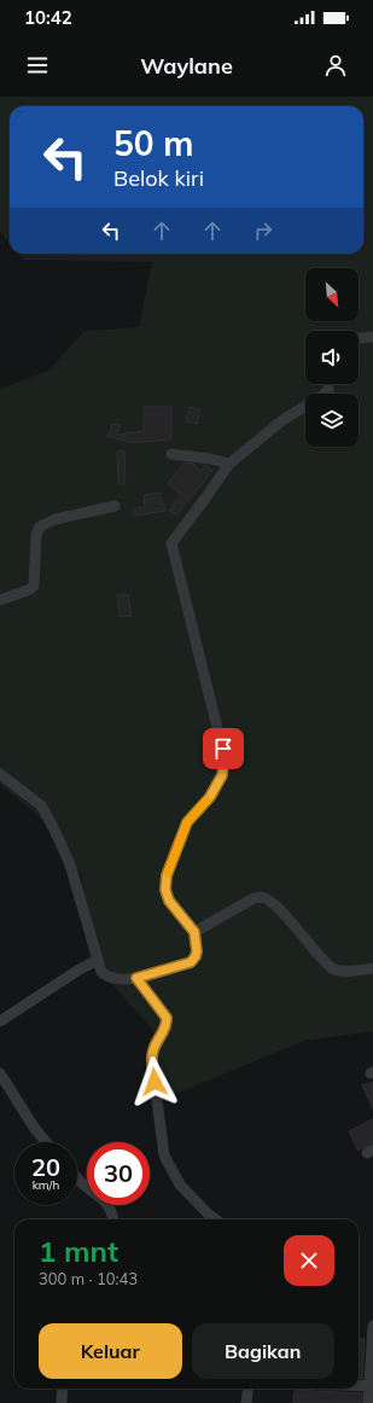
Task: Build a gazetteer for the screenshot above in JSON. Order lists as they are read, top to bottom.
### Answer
{
  "north": "bottom right",
  "page": {
    "status": "10:42",
    "header": "Waylane",
    "turn": ["50 m", "Belok kiri"],
    "speed": "20 km/h",
    "limit": "30",
    "heading": ["1 mnt", "300 m · 10:43"],
    "buttons": ["Keluar", "Bagikan"]
  }
}
